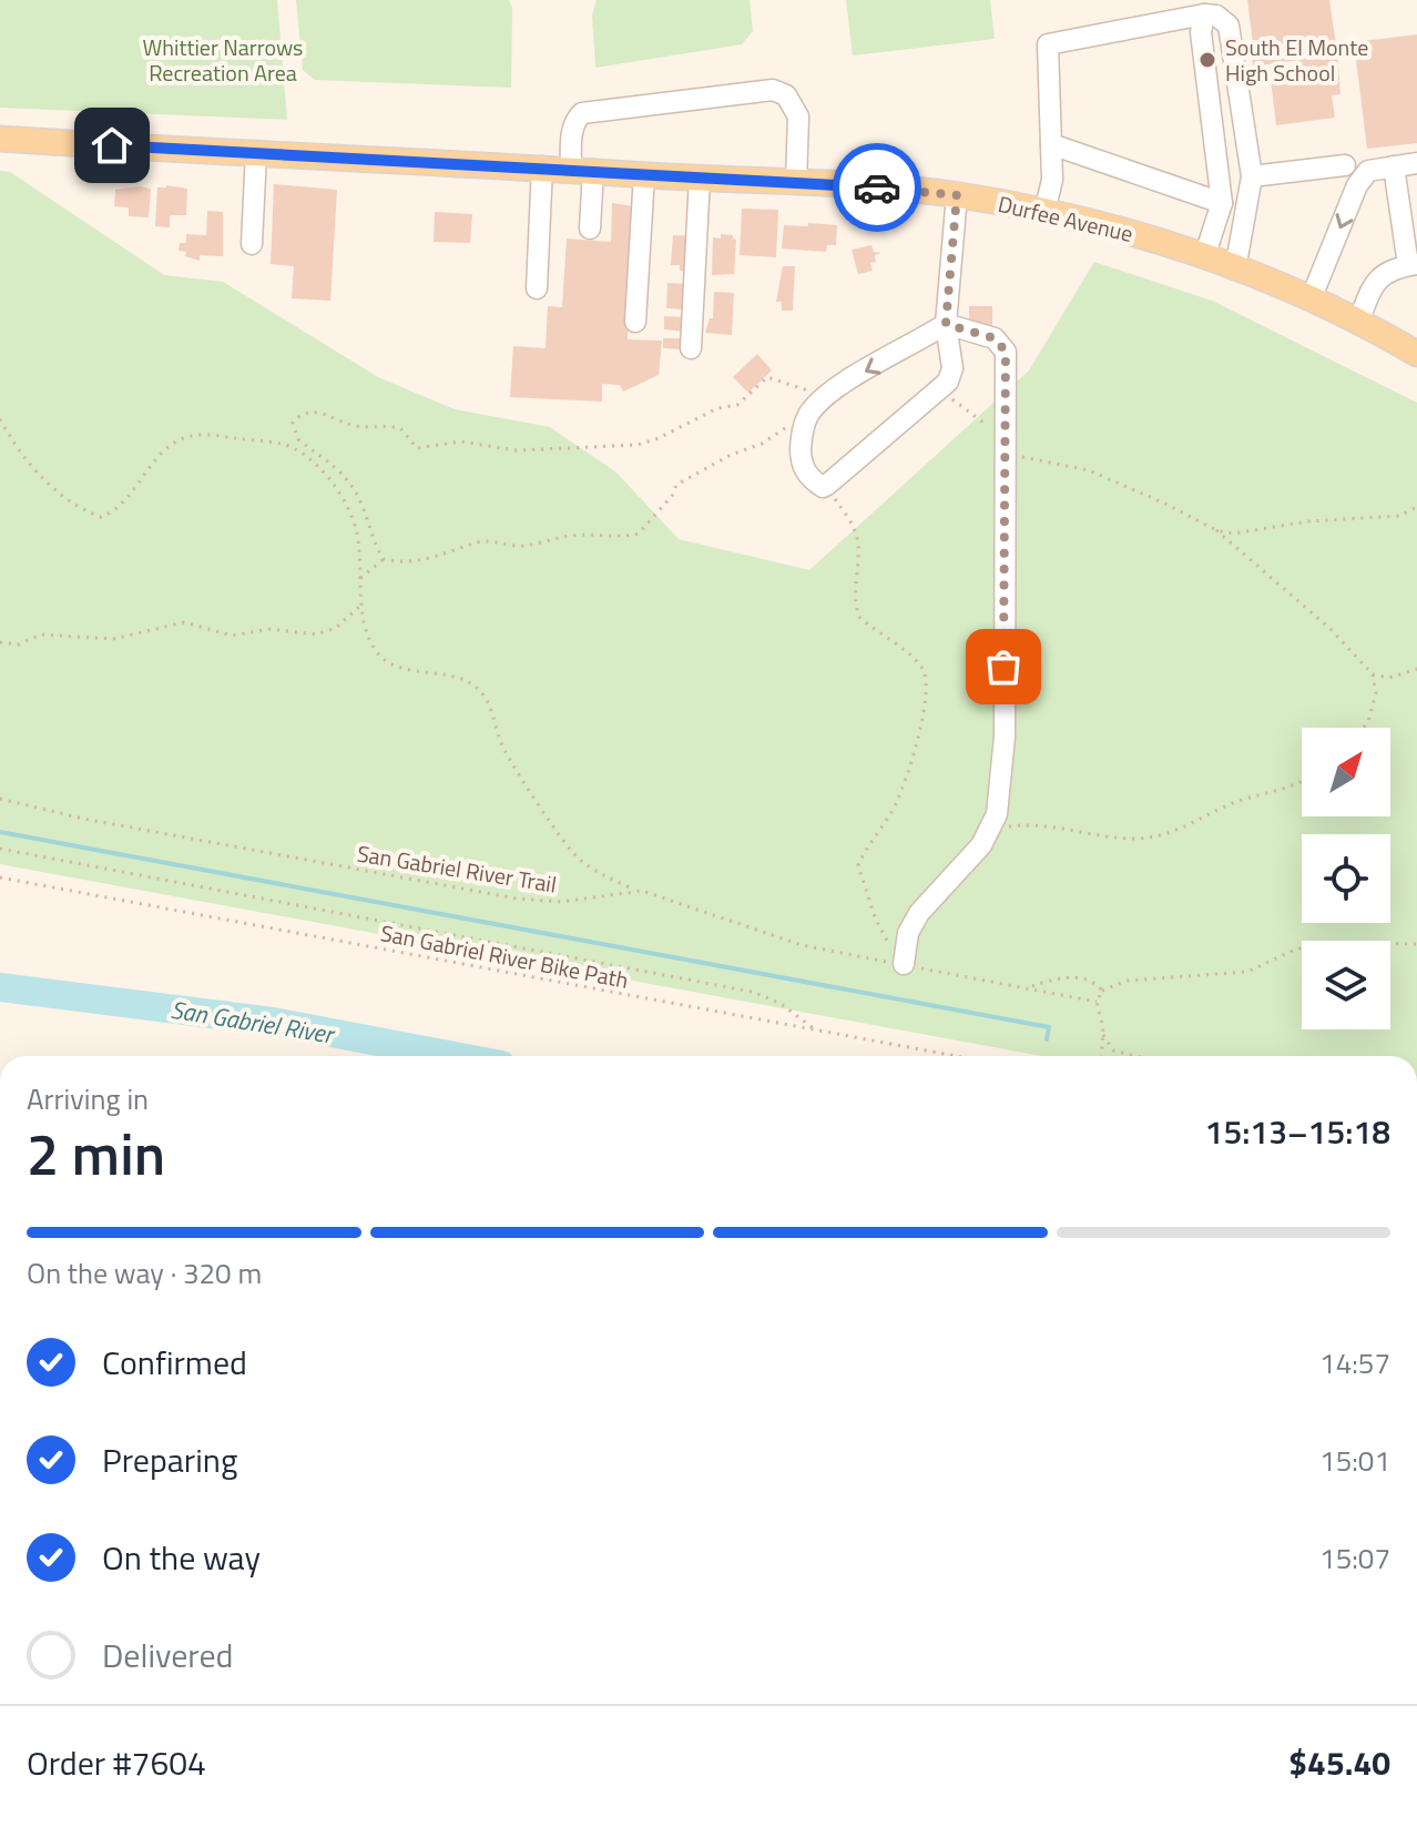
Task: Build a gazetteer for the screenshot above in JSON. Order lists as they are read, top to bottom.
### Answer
{
  "streets": {
    "main road": ["Durfee Avenue"],
    "path": ["San Gabriel River Trail", "San Gabriel River Bike Path"]
  },
  "water": ["San Gabriel River"],
  "parks": ["Whittier Narrows Recreation Area"],
  "places": ["South El Monte High School"],
  "north": "top right",
  "page": {
    "heading": ["2 min", "Arriving in", "15:13–15:18"],
    "panel": ["Order #7604", "$45.40"],
    "bar": "On the way · 320 m",
    "list": [
      ["Confirmed", "14:57"],
      ["Preparing", "15:01"],
      ["On the way", "15:07"],
      "Delivered"
    ]
  }
}
